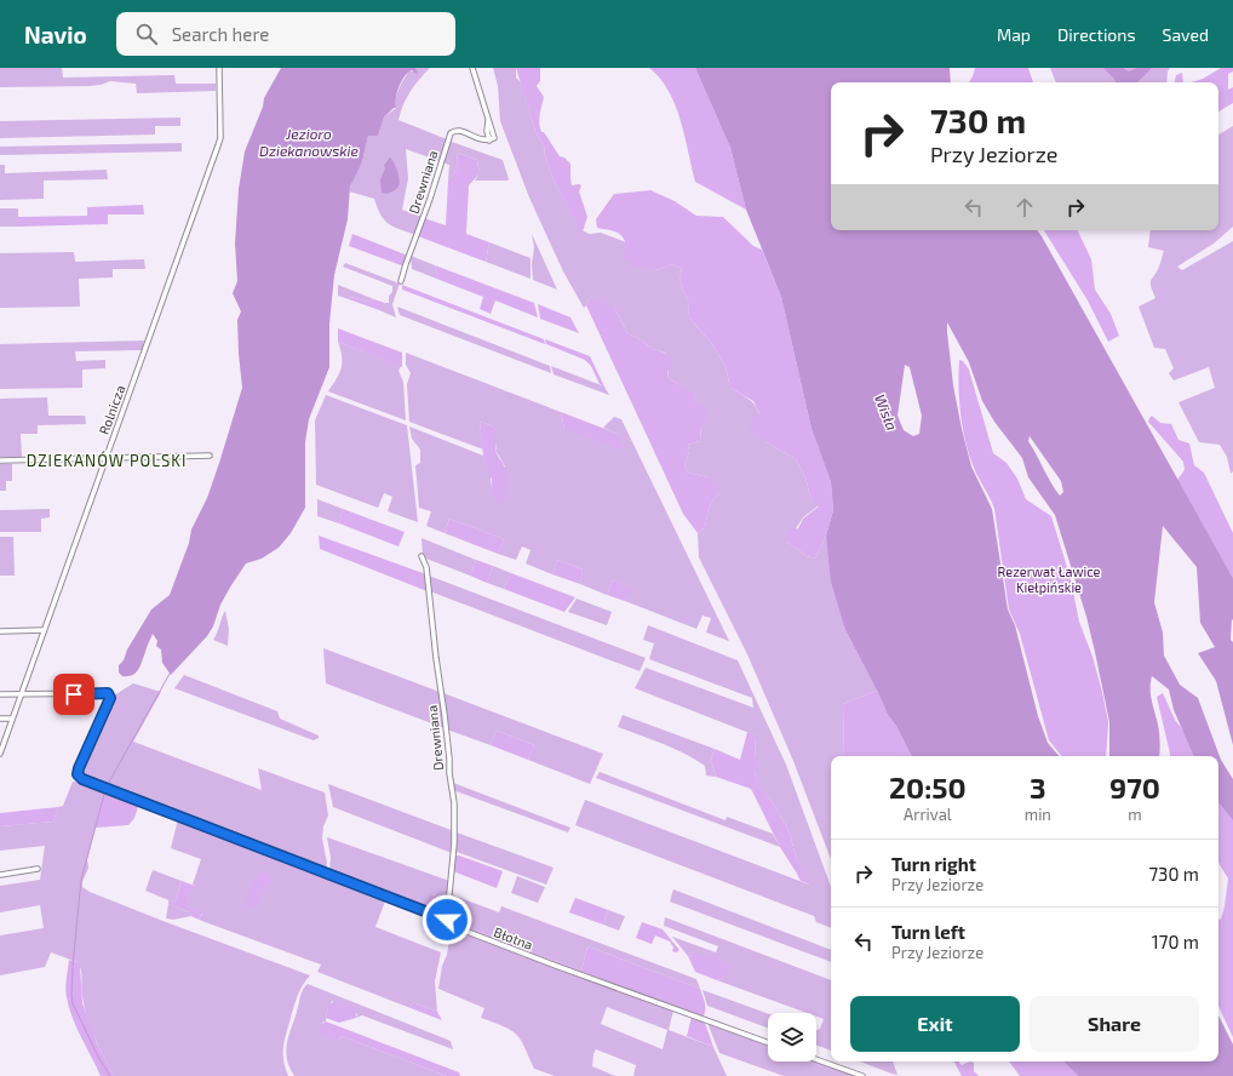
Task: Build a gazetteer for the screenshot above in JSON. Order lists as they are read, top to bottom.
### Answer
{
  "streets": {
    "street": ["Drewniana", "Rolnicza", "Błotna"]
  },
  "crossings": [
    ["Drewniana", "Błotna"],
    ["Rolnicza", "Błotna"]
  ],
  "districts": ["DZIEKANÓW POLSKI"],
  "water": ["Jezioro Dziekanowskie", "Wisła"],
  "parks": ["Rezerwat Ławice Kiełpińskie"],
  "page": {
    "header": "Navio",
    "search": "Search here",
    "nav": ["Map", "Directions", "Saved"],
    "turn": ["730 m", "Przy Jeziorze"],
    "eta": [
      "20:50",
      "Arrival",
      "3",
      "min",
      "970",
      "m"
    ],
    "list": [
      {
        "name": "Turn right",
        "note": "Przy Jeziorze",
        "value": "730 m"
      },
      {
        "name": "Turn left",
        "note": "Przy Jeziorze",
        "value": "170 m"
      }
    ],
    "buttons": ["Exit", "Share"]
  }
}
